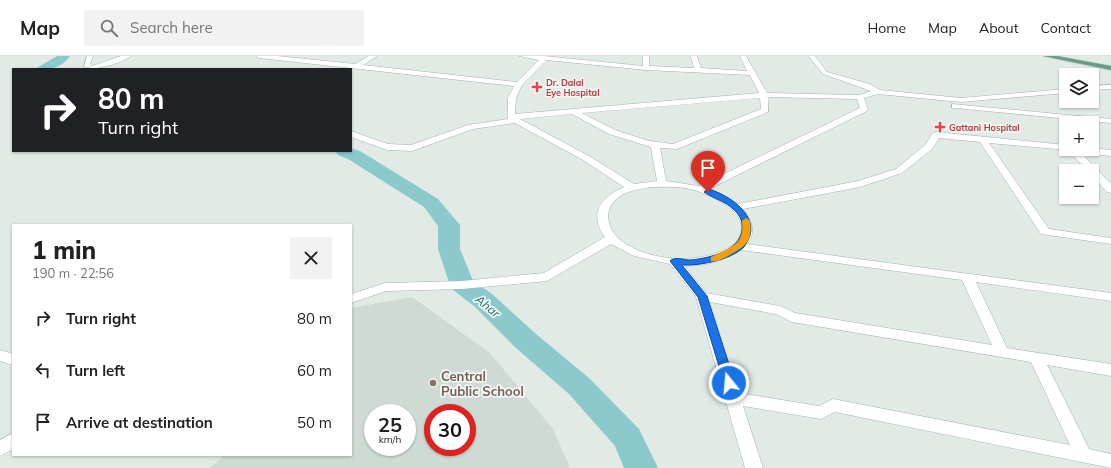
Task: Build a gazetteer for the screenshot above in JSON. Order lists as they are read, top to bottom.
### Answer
{
  "water": ["Ahar"],
  "places": {
    "health": ["Dr. Dalal Eye Hospital", "Gattani Hospital"],
    "other": ["Central Public School"]
  },
  "page": {
    "header": "Map",
    "search": "Search here",
    "nav": [
      "Home",
      "Map",
      "About",
      "Contact"
    ],
    "map_buttons": ["+", "−"],
    "turn": ["80 m", "Turn right"],
    "heading": ["1 min", "190 m · 22:56"],
    "list": [
      {
        "name": "Turn right",
        "value": "80 m"
      },
      {
        "name": "Turn left",
        "value": "60 m"
      },
      {
        "name": "Arrive at destination",
        "value": "50 m"
      }
    ],
    "speed": "25 km/h",
    "limit": "30"
  }
}
